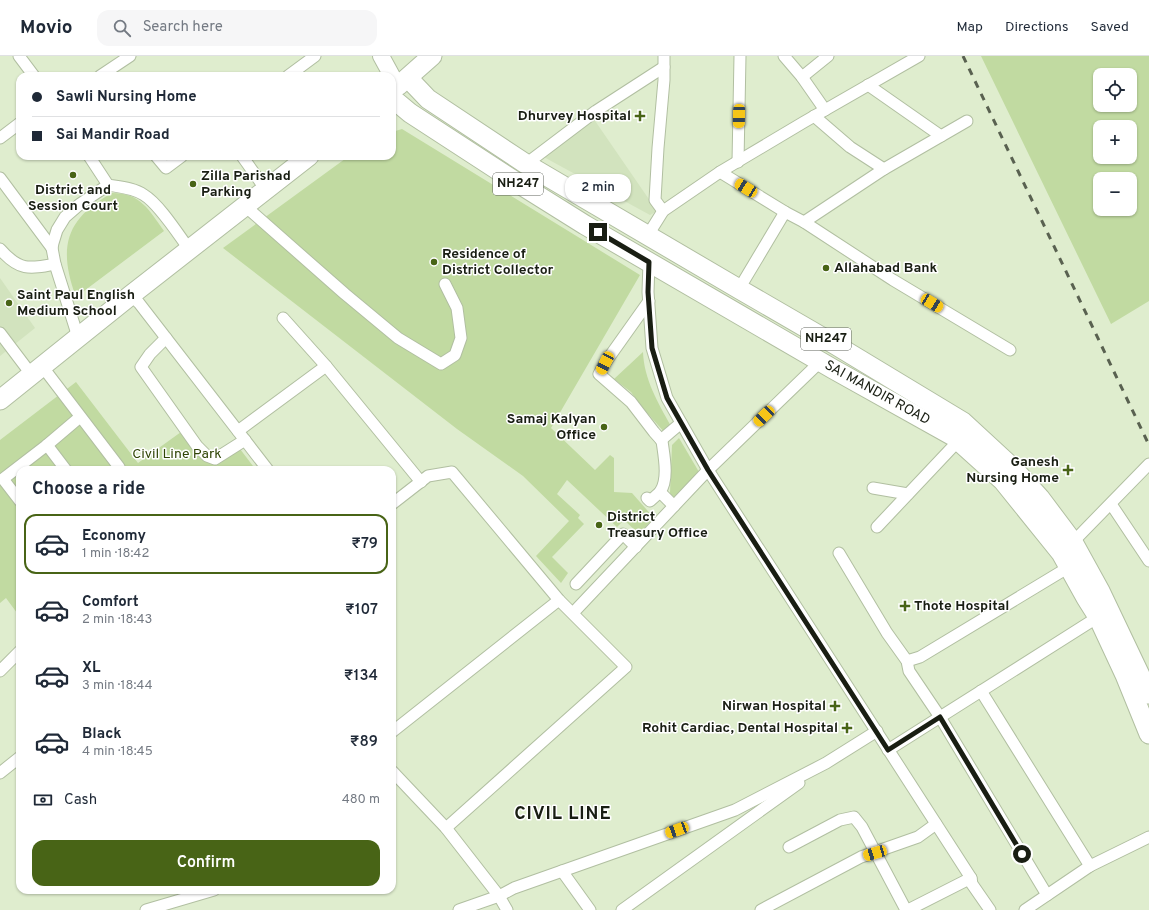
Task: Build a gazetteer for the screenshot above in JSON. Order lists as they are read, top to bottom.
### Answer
{
  "streets": {
    "highway": ["NH247", "SAI MANDIR ROAD"]
  },
  "districts": ["CIVIL LINE"],
  "parks": ["Civil Line Park"],
  "places": {
    "health": [
      "Dhurvey Hospital",
      "Ganesh Nursing Home",
      "Thote Hospital",
      "Nirwan Hospital",
      "Rohit Cardiac, Dental Hospital"
    ],
    "other": [
      "District and Session Court",
      "Zilla Parishad Parking",
      "Residence of District Collector",
      "Allahabad Bank",
      "Saint Paul English Medium School",
      "Samaj Kalyan Office",
      "District Treasury Office"
    ]
  },
  "page": {
    "header": "Movio",
    "search": "Search here",
    "nav": ["Map", "Directions", "Saved"],
    "map_buttons": ["+", "−"],
    "banner": ["Sawli Nursing Home", "Sai Mandir Road"],
    "bubble": "2 min",
    "heading": "Choose a ride",
    "list": [
      {
        "name": "Economy",
        "note": "1 min · 18:42",
        "value": "₹79"
      },
      {
        "name": "Comfort",
        "note": "2 min · 18:43",
        "value": "₹107"
      },
      {
        "name": "XL",
        "note": "3 min · 18:44",
        "value": "₹134"
      },
      {
        "name": "Black",
        "note": "4 min · 18:45",
        "value": "₹89"
      }
    ],
    "pay": ["Cash", "480 m"],
    "buttons": "Confirm"
  }
}
